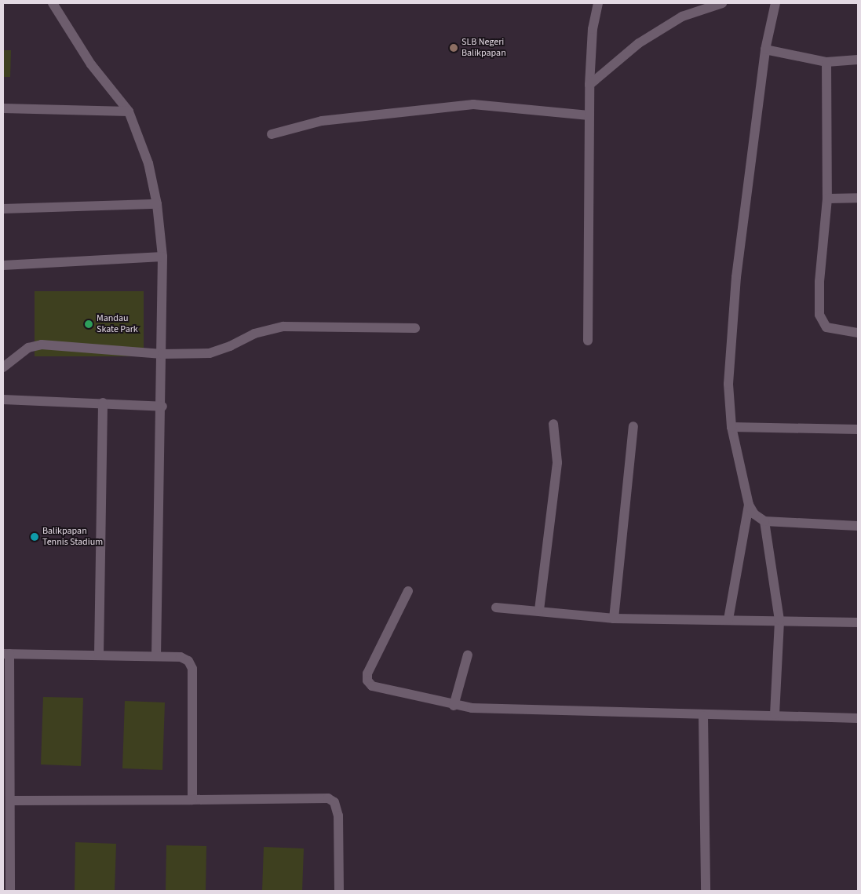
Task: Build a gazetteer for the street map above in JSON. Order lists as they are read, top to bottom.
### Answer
{
  "places": ["SLB Negeri Balikpapan", "Mandau Skate Park", "Balikpapan Tennis Stadium"]
}
